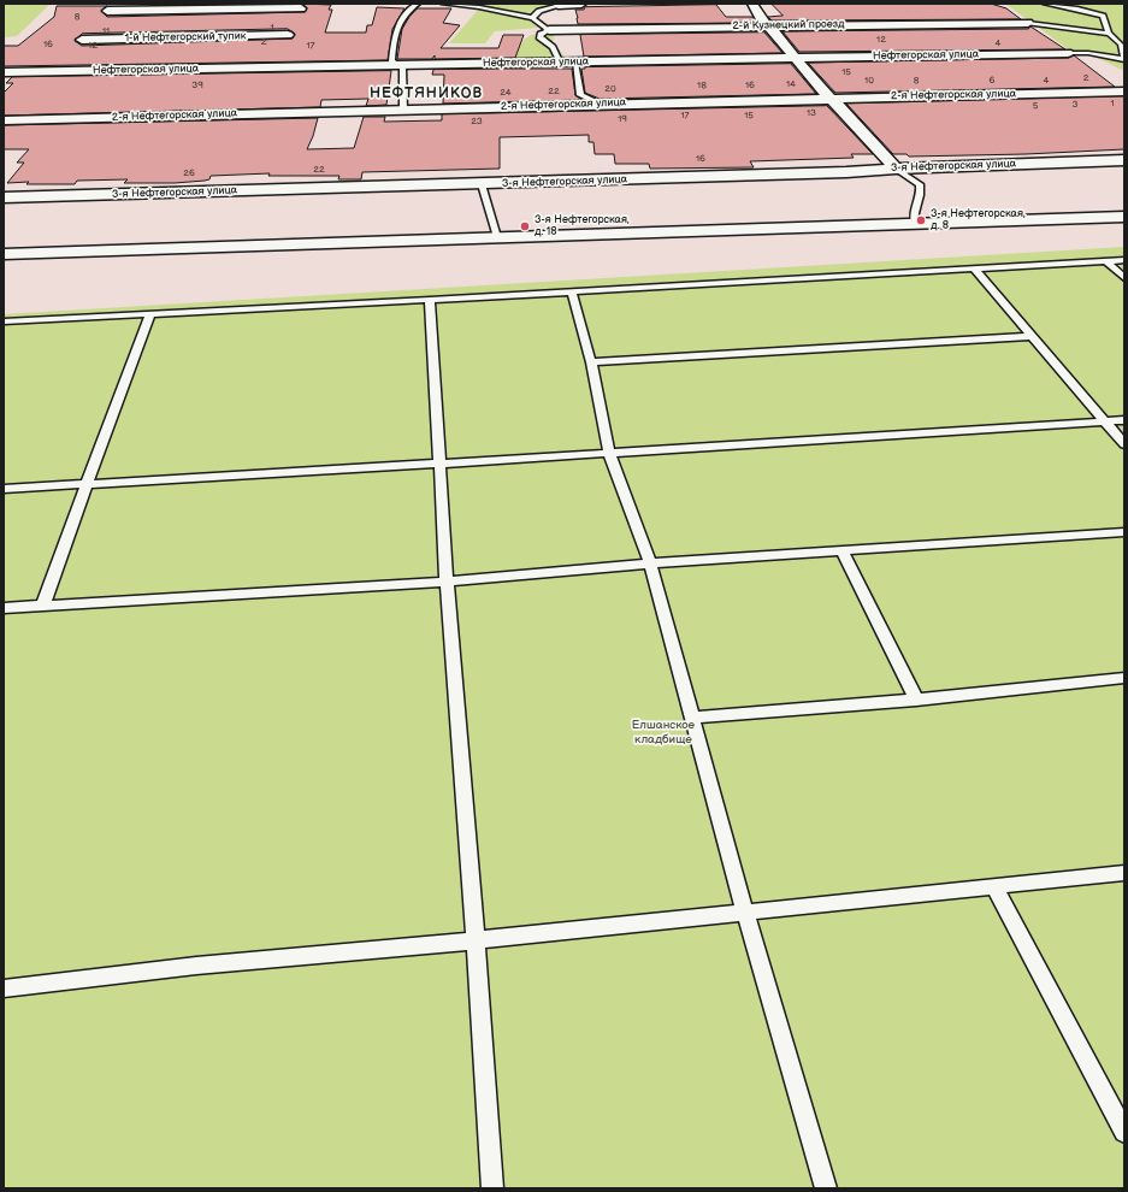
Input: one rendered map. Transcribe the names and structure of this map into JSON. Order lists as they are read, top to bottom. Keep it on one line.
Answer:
{"streets":{"street":["2-й Кузнецкий проезд","1-й Нефтегорский тупик","Нефтегорская улица","2-я Нефтегорская улица","3-я Нефтегорская улица"]},"districts":["НЕФТЯНИКОВ"],"parks":["Елшанское кладбище"],"places":["3-я Нефтегорская, д. 8","3-я Нефтегорская, д. 18"],"house_numbers":["8","1","11","12","2","4","16","12","17","15","2","10","8","6","4","14","39","18","16","20","22","24","1","3","5","13","17","15","19","23","16","22","26"]}
